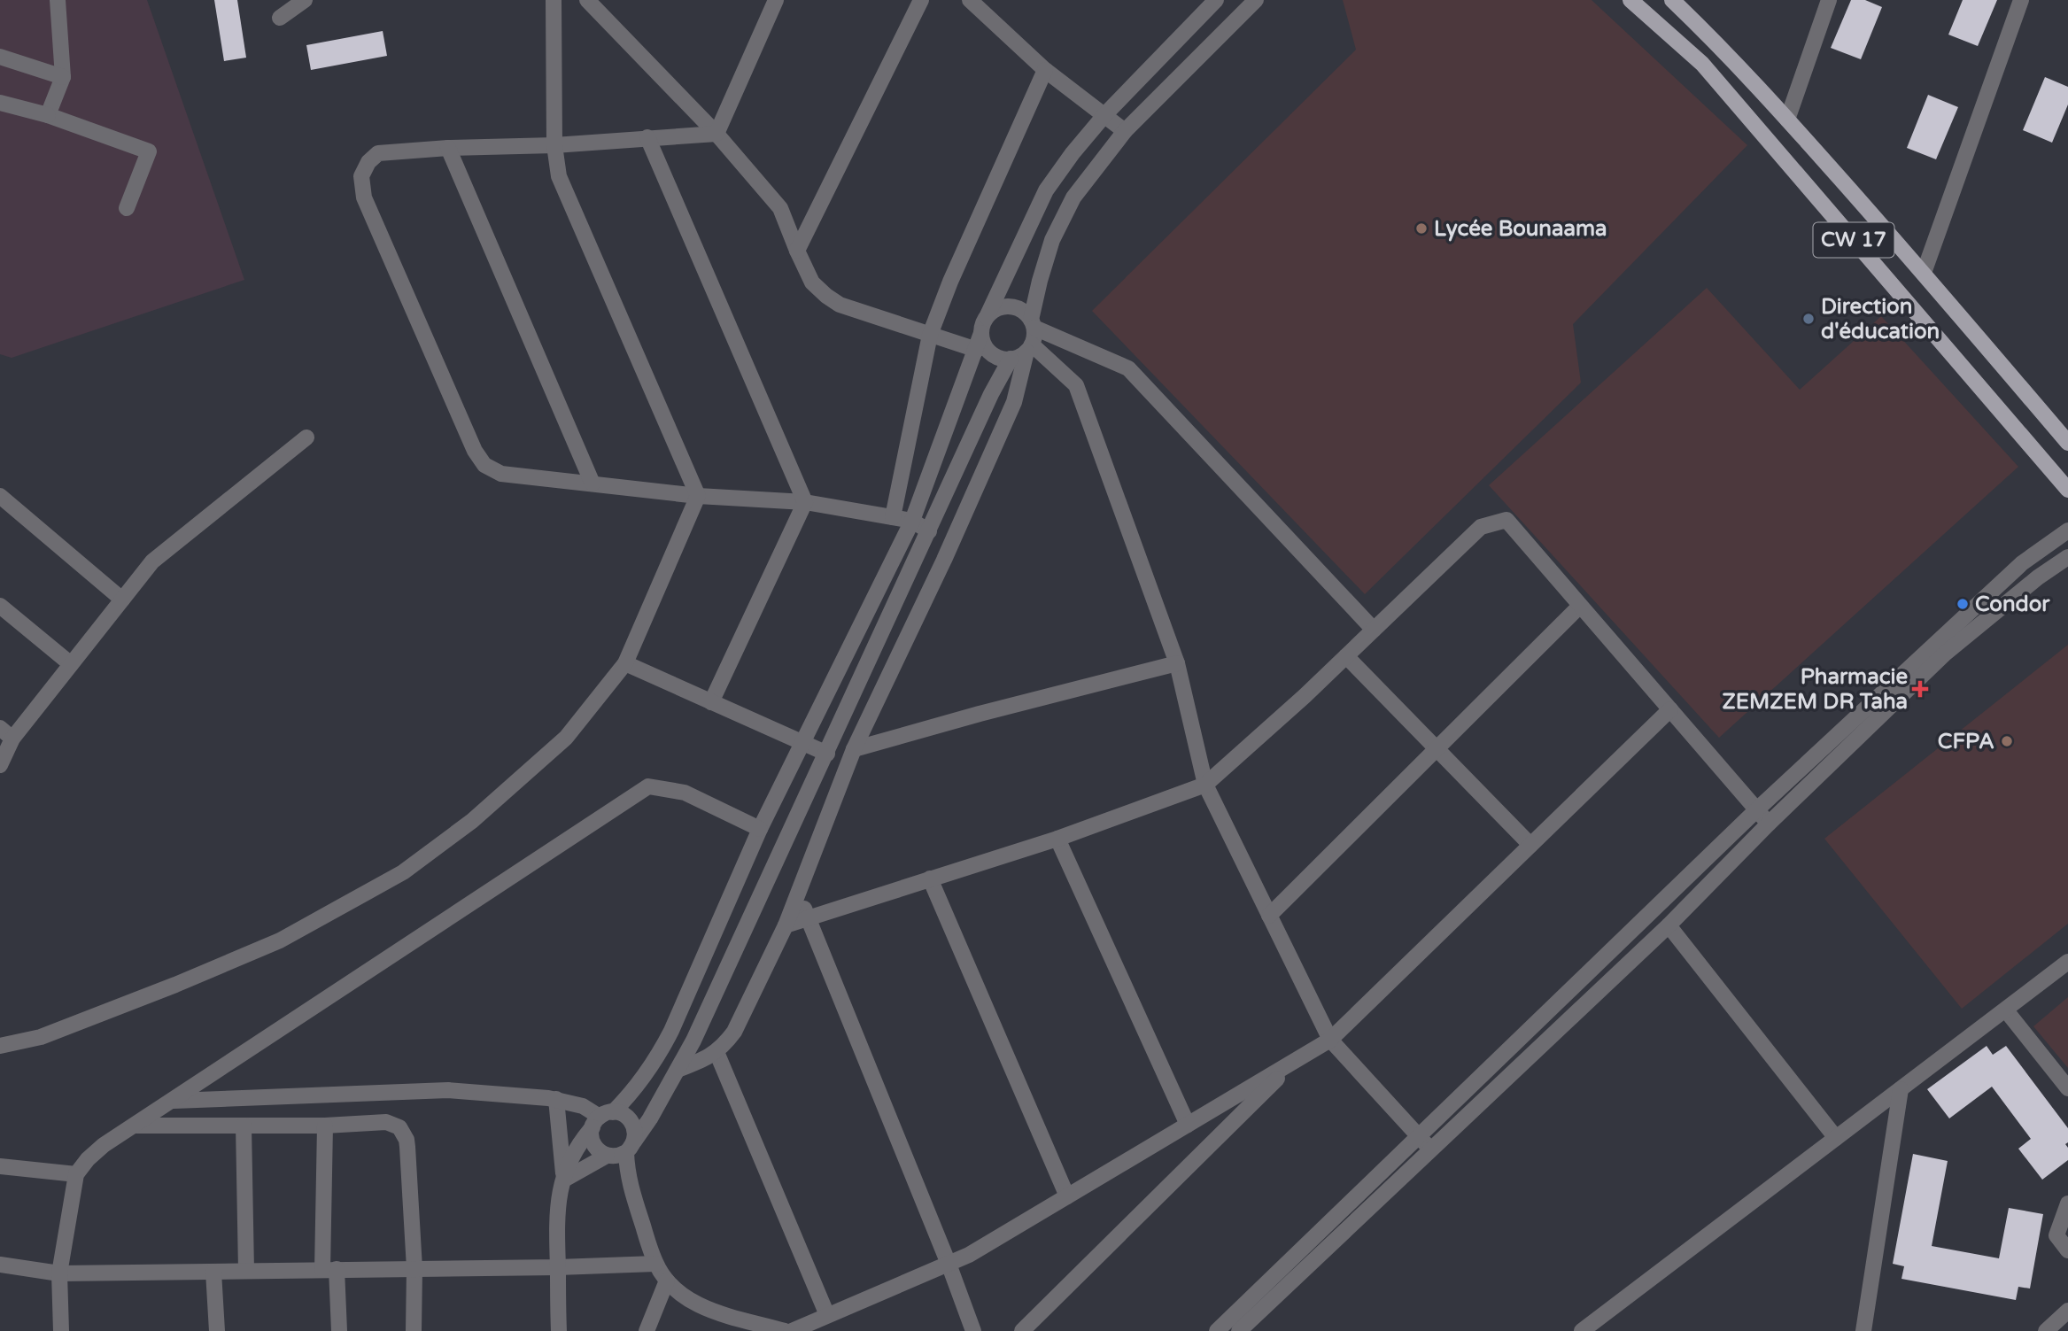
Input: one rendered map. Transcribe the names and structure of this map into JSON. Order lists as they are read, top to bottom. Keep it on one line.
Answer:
{"streets":{"main road":["CW 17"]},"places":{"other":["Lycée Bounaama","Direction d'éducation","Condor","CFPA"],"health":["Pharmacie ZEMZEM DR Taha"]}}
